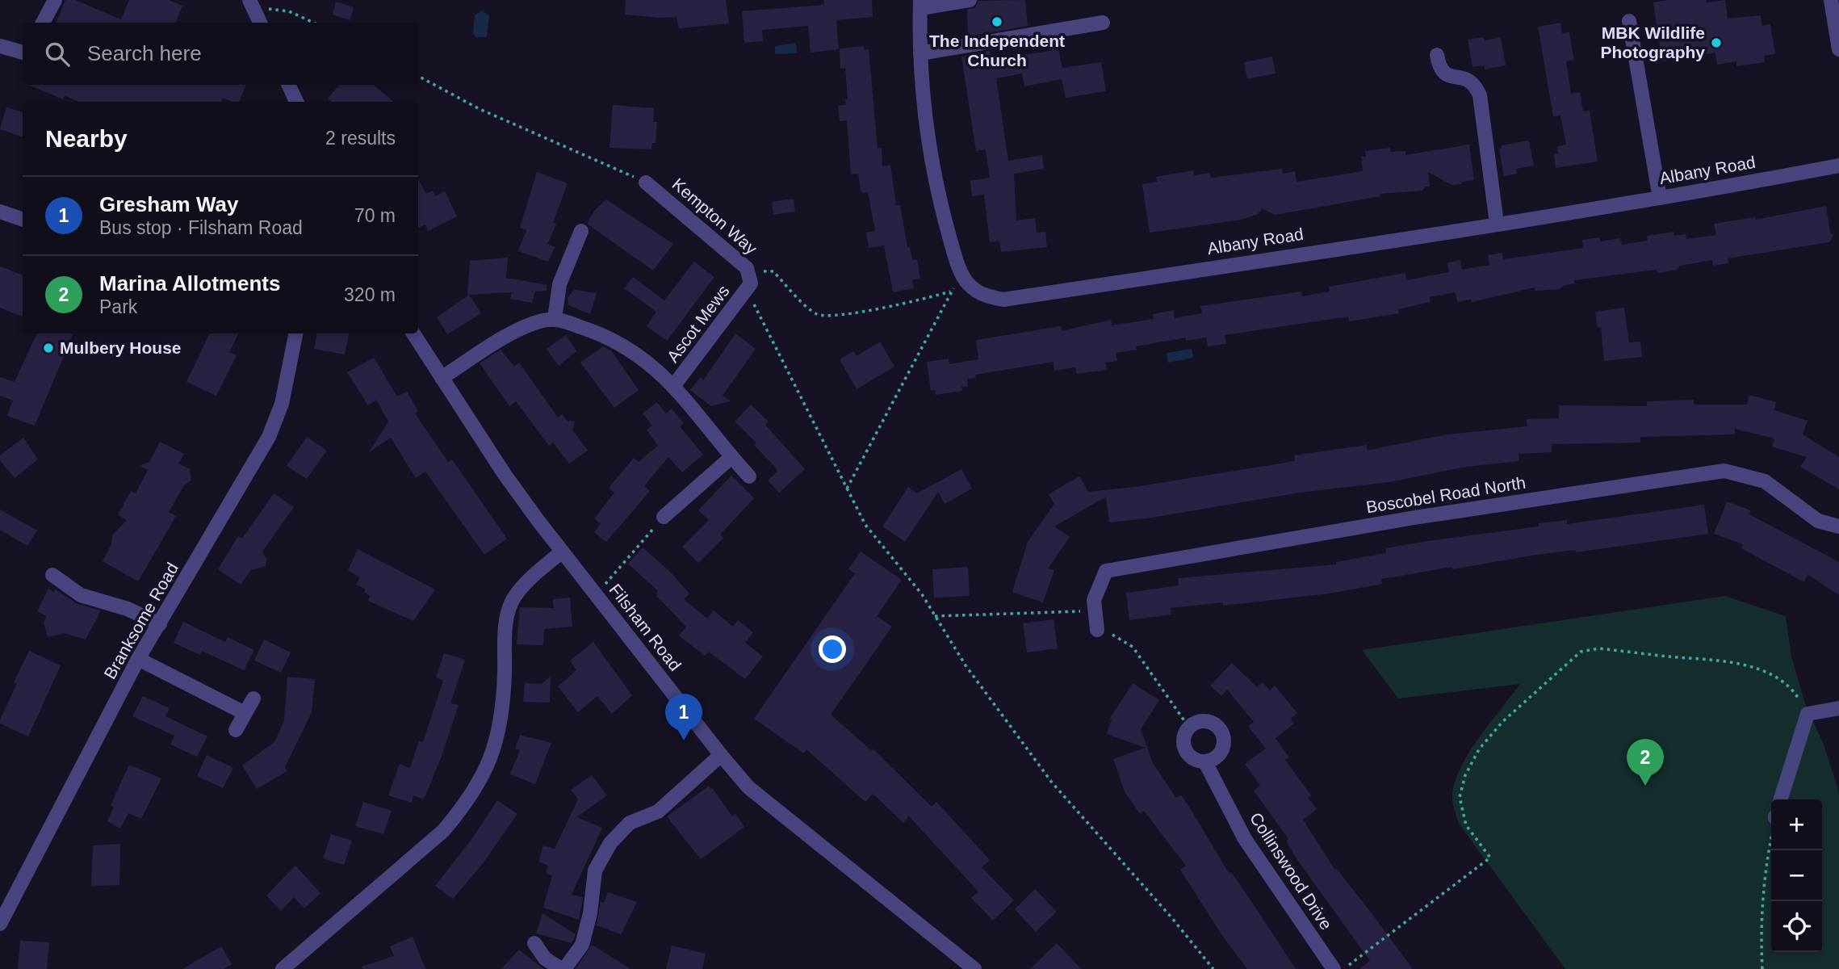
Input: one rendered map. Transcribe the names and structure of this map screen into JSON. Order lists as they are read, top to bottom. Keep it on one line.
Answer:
{"streets":{"street":["Albany Road","Kempton Way","Ascot Mews","Boscobel Road North","Branksome Road","Filsham Road","Collinswood Drive"]},"crossings":[["Kempton Way","Ascot Mews"]],"places":["The Independent Church","MBK Wildlife Photography","Mulbery House"],"page":{"search":"Search here","heading":["Nearby","2 results"],"list":[{"mark":"1","name":"Gresham Way","note":"Bus stop · Filsham Road","value":"70 m"},{"mark":"2","name":"Marina Allotments","note":"Park","value":"320 m"}],"pins":["1","2"],"map_buttons":["+","−"]}}
